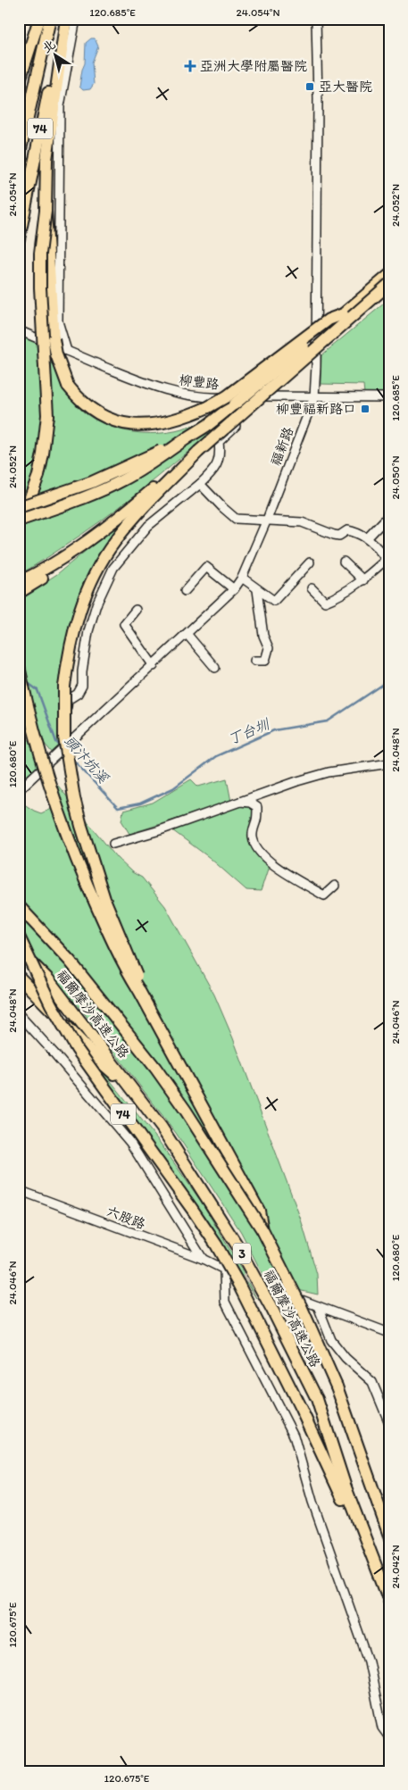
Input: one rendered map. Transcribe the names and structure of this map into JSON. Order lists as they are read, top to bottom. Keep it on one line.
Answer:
{"streets":{"highway":["74","福爾摩沙高速公路","3"],"street":["柳豐路","福新路","六股路"]},"crossings":[["74","福爾摩沙高速公路"],["柳豐路","福新路"]],"water":["丁台圳","頭汴坑溪"],"places":{"health":["亞洲大學附屬醫院"],"transit":["亞大醫院","柳豐福新路口"]},"north":"top left","coordinates":["120.685°E","24.054°N","24.052°N","24.050°N","24.048°N","120.680°E","24.046°N","24.042°N","120.675°E"]}
